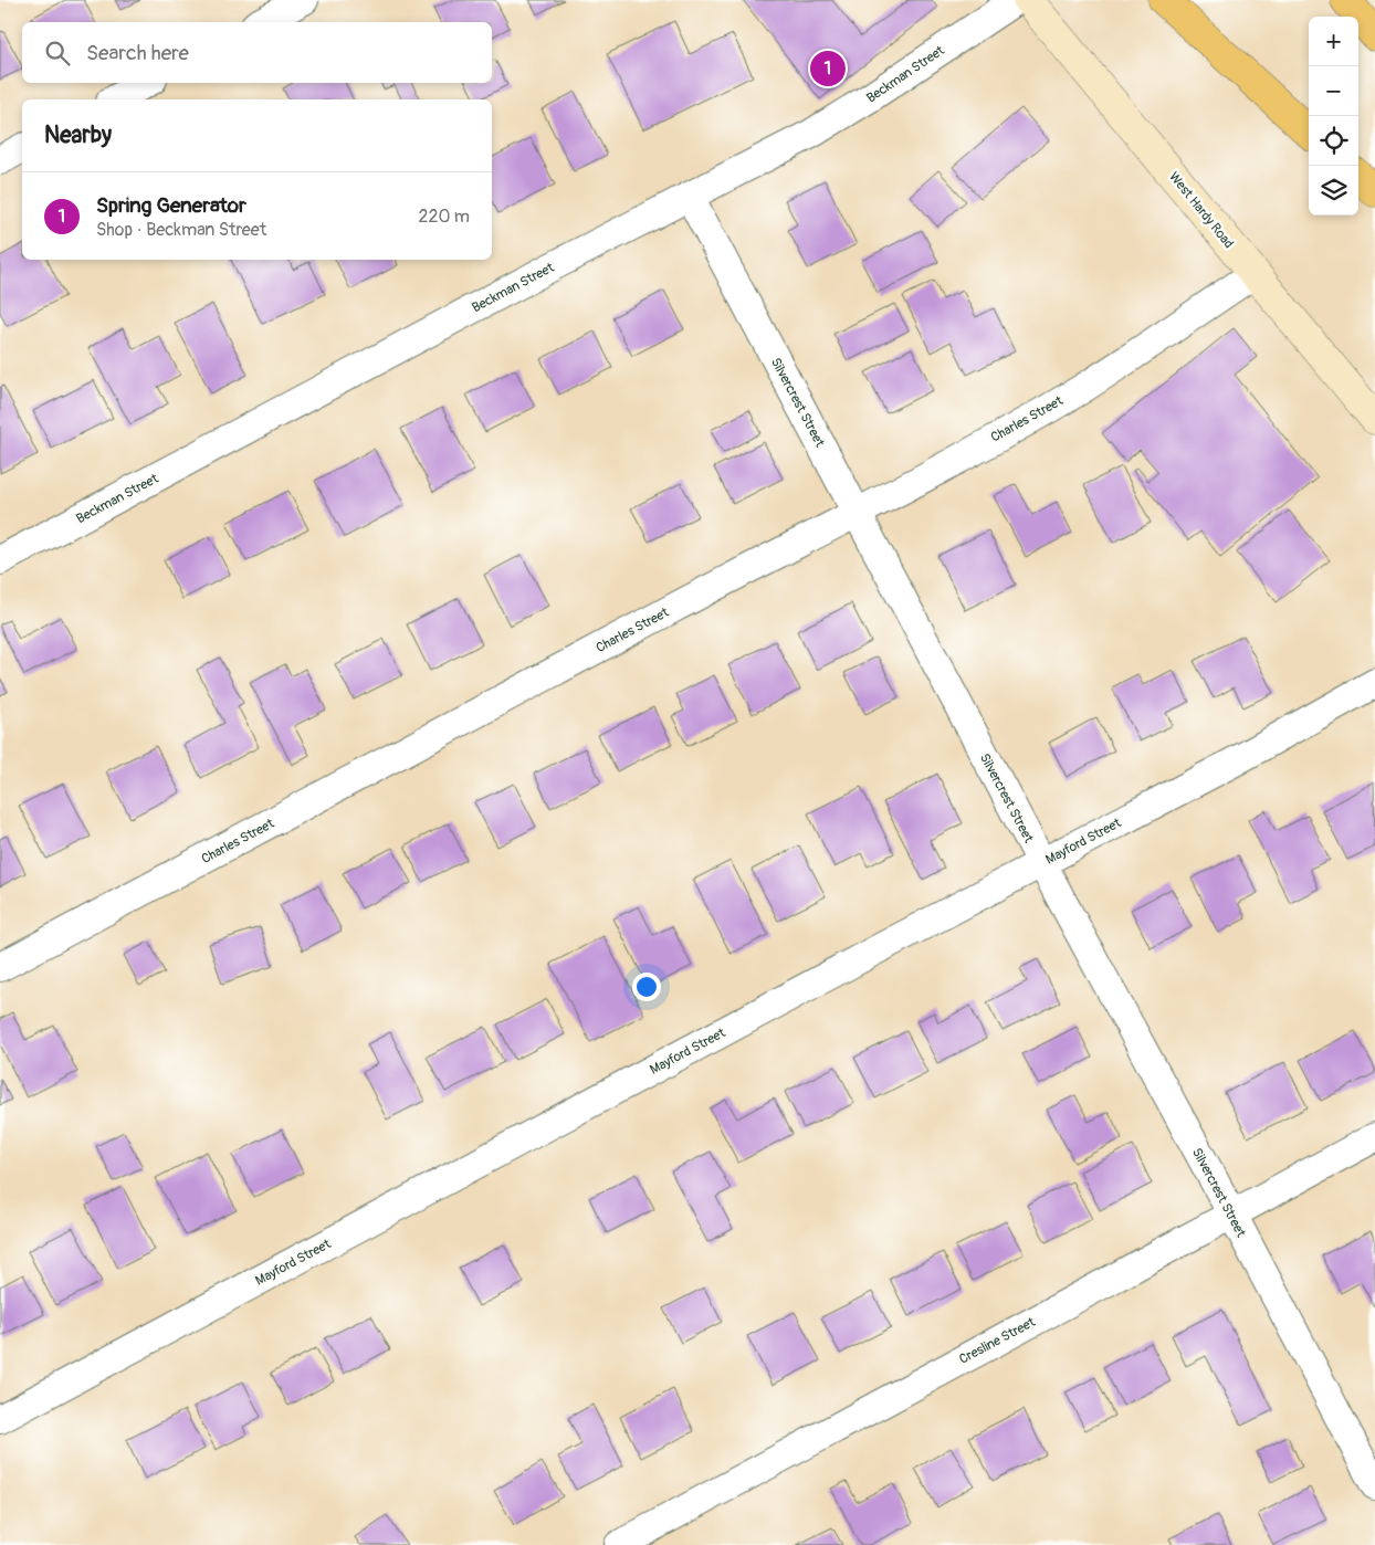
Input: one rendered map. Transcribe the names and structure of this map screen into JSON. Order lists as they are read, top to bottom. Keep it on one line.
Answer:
{"streets":{"main road":["West Hardy Road"],"street":["Beckman Street","Silvercrest Street","Charles Street","Mayford Street","Cresline Street"]},"crossings":[["Beckman Street","Silvercrest Street"],["West Hardy Road","Charles Street"],["Silvercrest Street","Charles Street"],["Silvercrest Street","Mayford Street"],["Silvercrest Street","Cresline Street"]],"page":{"map_buttons":["+","−"],"search":"Search here","pins":"1","heading":"Nearby","list":[{"mark":"1","name":"Spring Generator","note":"Shop · Beckman Street","value":"220 m"}]}}
